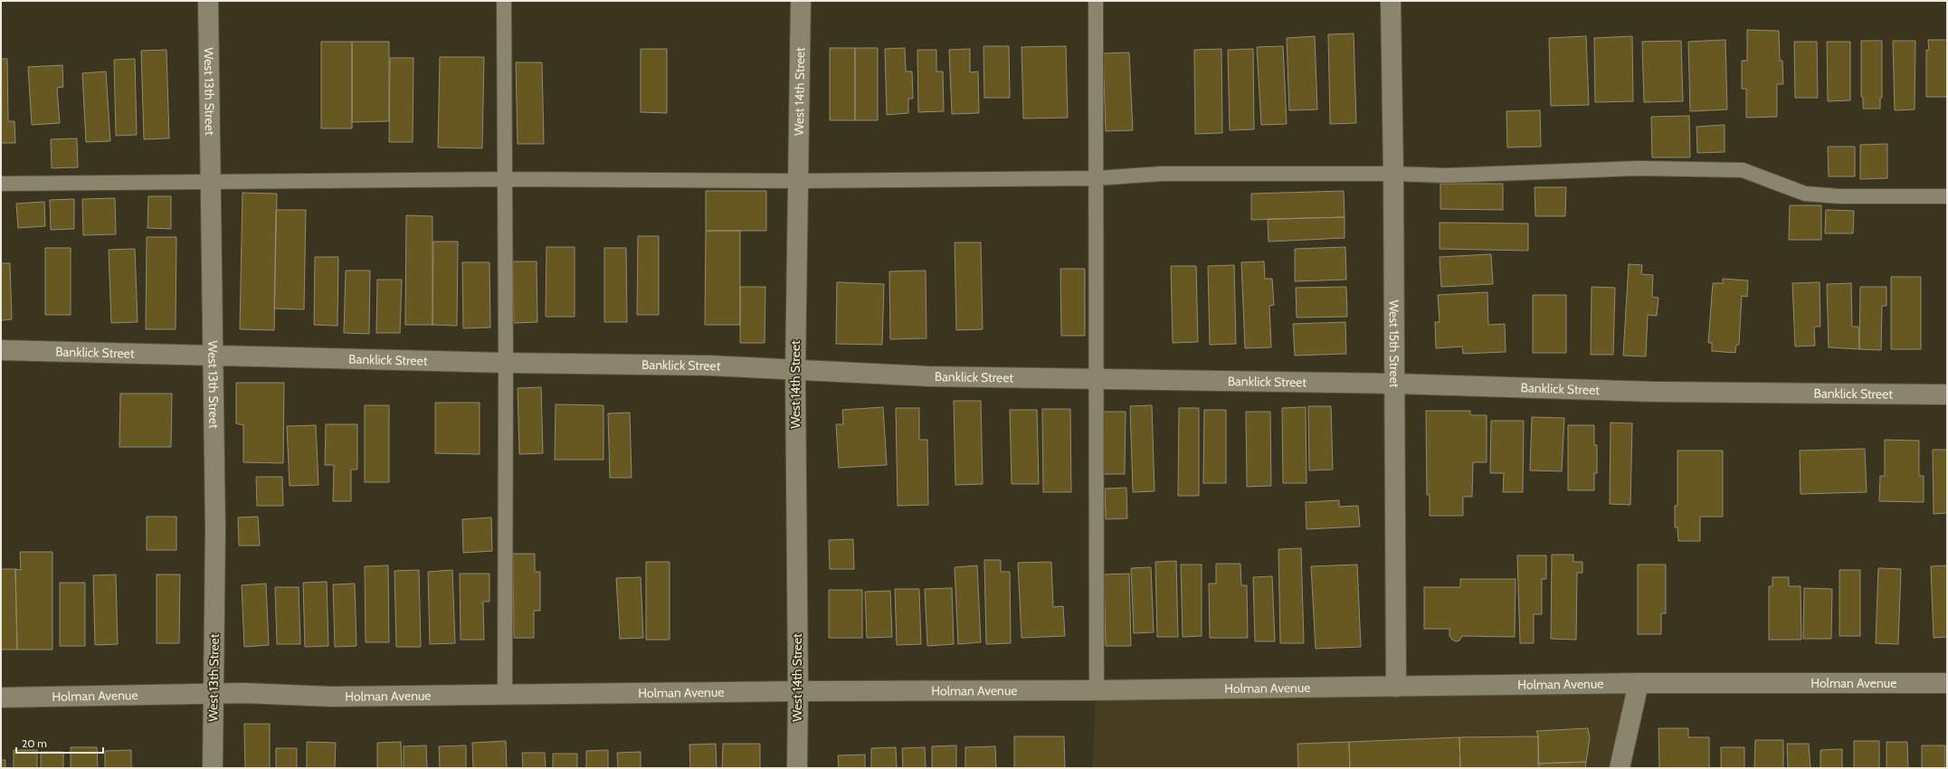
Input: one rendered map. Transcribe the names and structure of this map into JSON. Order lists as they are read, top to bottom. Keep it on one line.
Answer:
{"streets":{"street":["West 13th Street","West 14th Street","West 15th Street","Banklick Street","Holman Avenue"]},"crossings":[["West 13th Street","Banklick Street"],["West 13th Street","Holman Avenue"],["West 14th Street","Banklick Street"],["West 14th Street","Holman Avenue"],["West 15th Street","Banklick Street"],["West 15th Street","Holman Avenue"]],"scale_bar":"20 m"}
